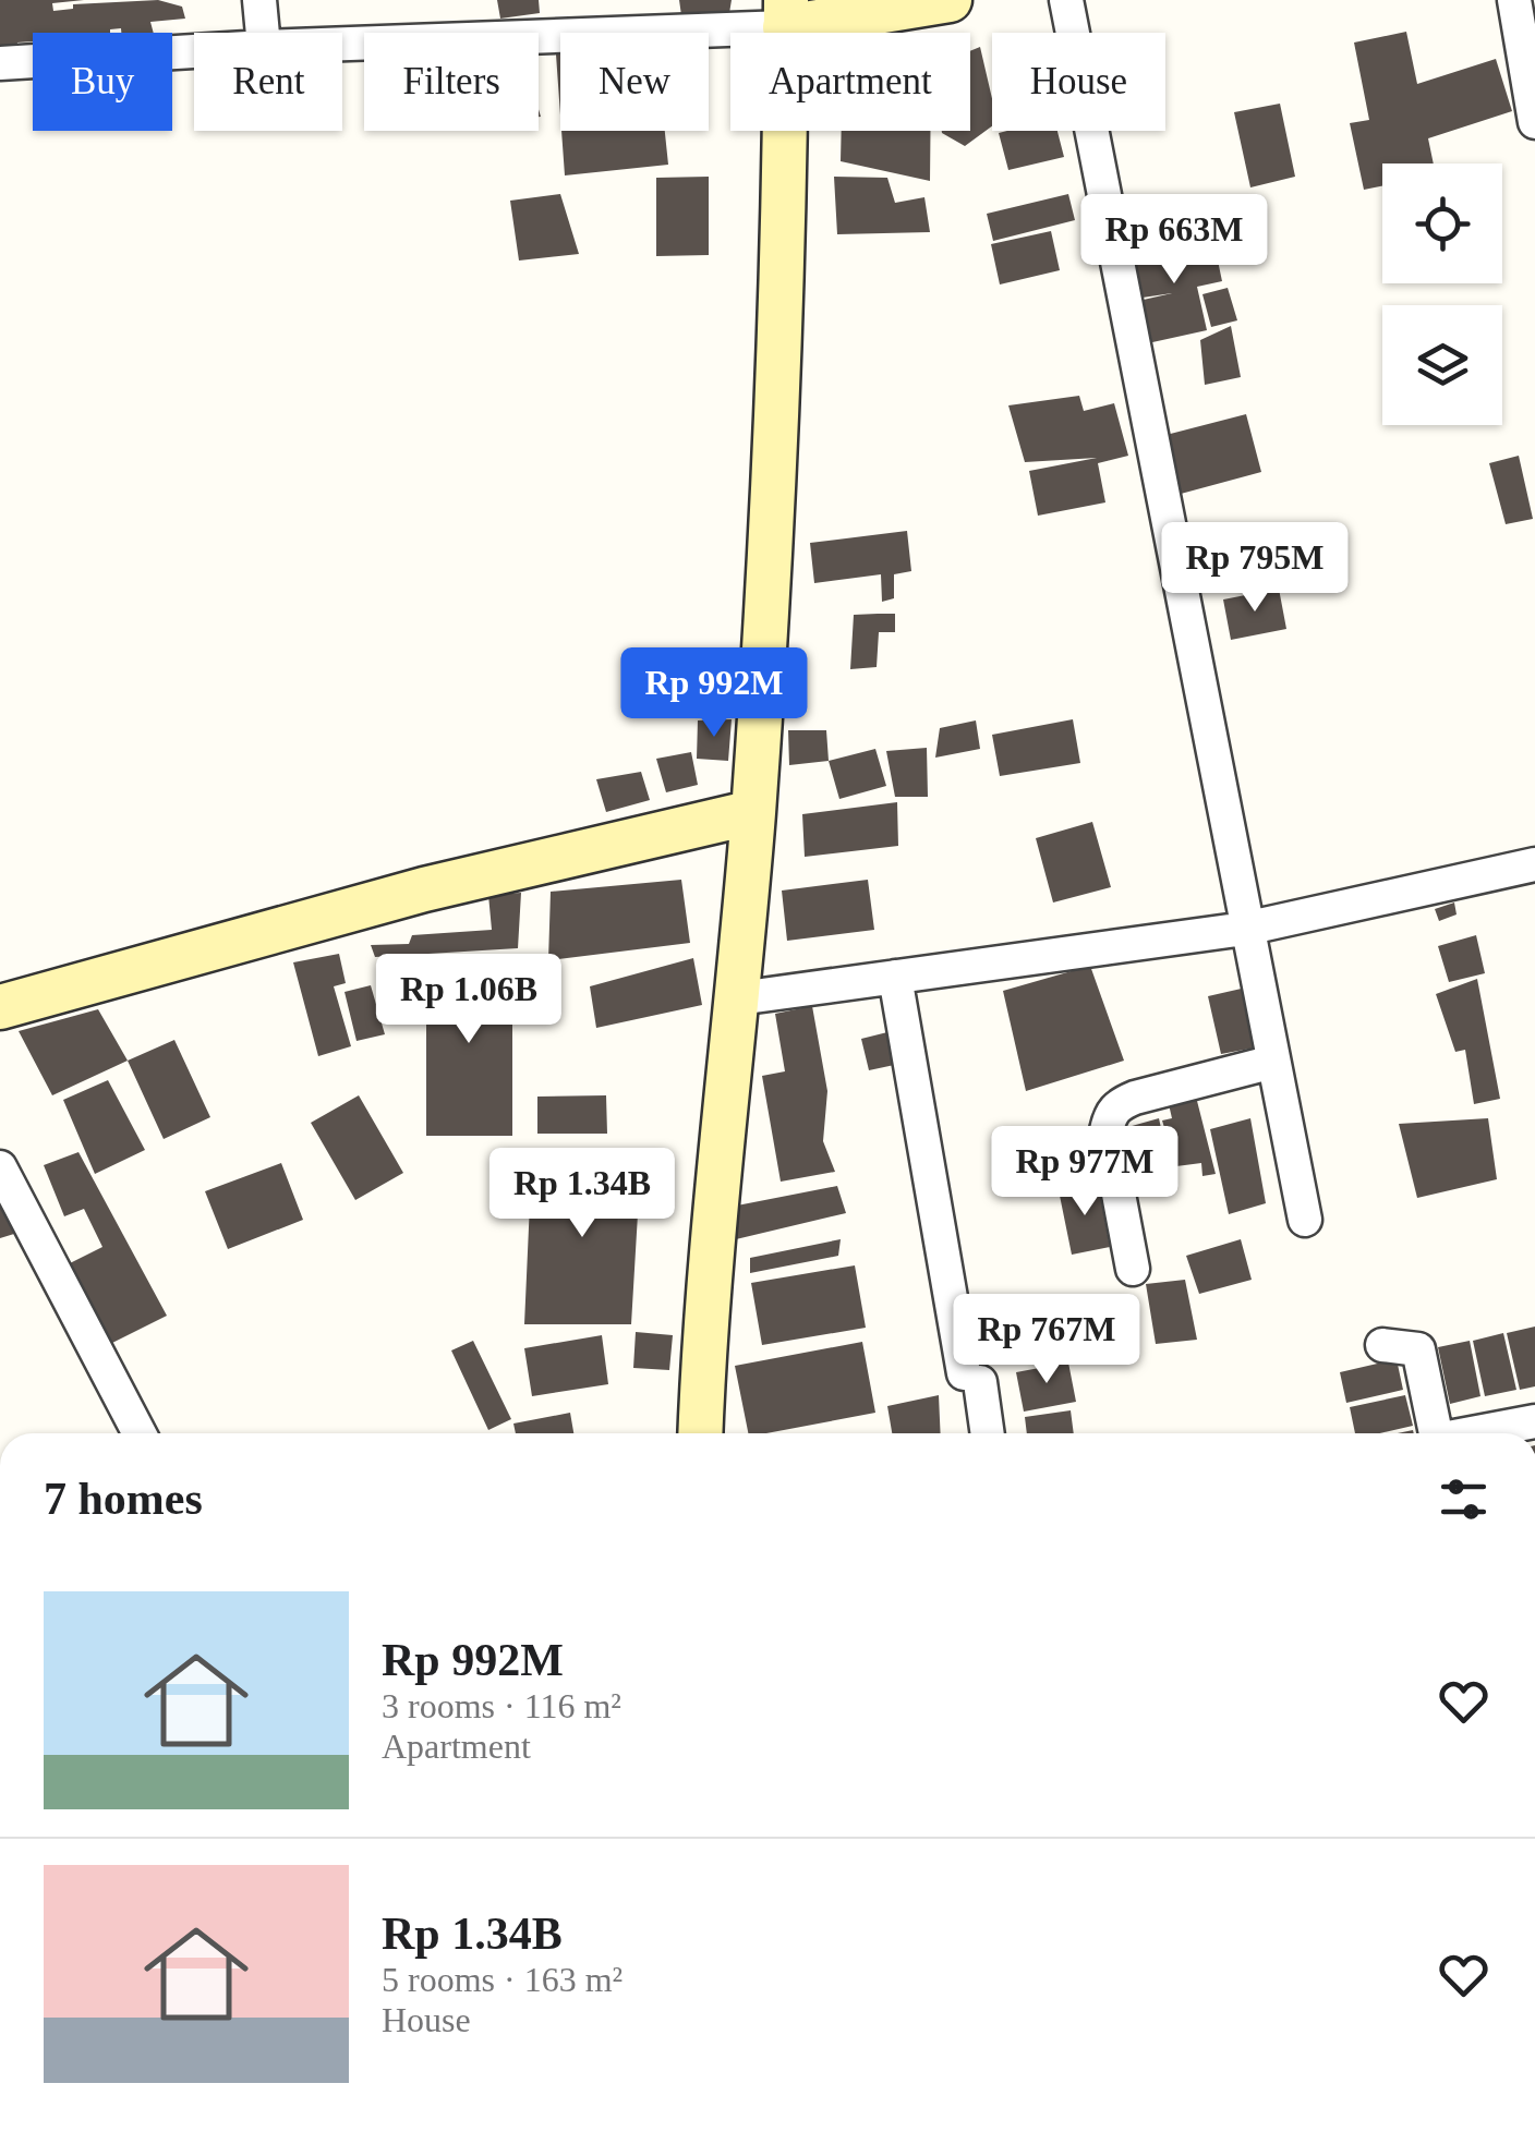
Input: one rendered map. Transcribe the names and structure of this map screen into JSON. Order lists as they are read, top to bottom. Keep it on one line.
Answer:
{"page":{"chip":["Buy","Rent","Filters","New","Apartment","House"],"price":["Rp 663M","Rp 795M","Rp 992M","Rp 1.06B","Rp 977M","Rp 1.34B","Rp 767M"],"heading":"7 homes","list":[{"name":"Rp 992M","note":"3 rooms · 116 m² · Apartment"},{"name":"Rp 1.34B","note":"5 rooms · 163 m² · House"}]}}
